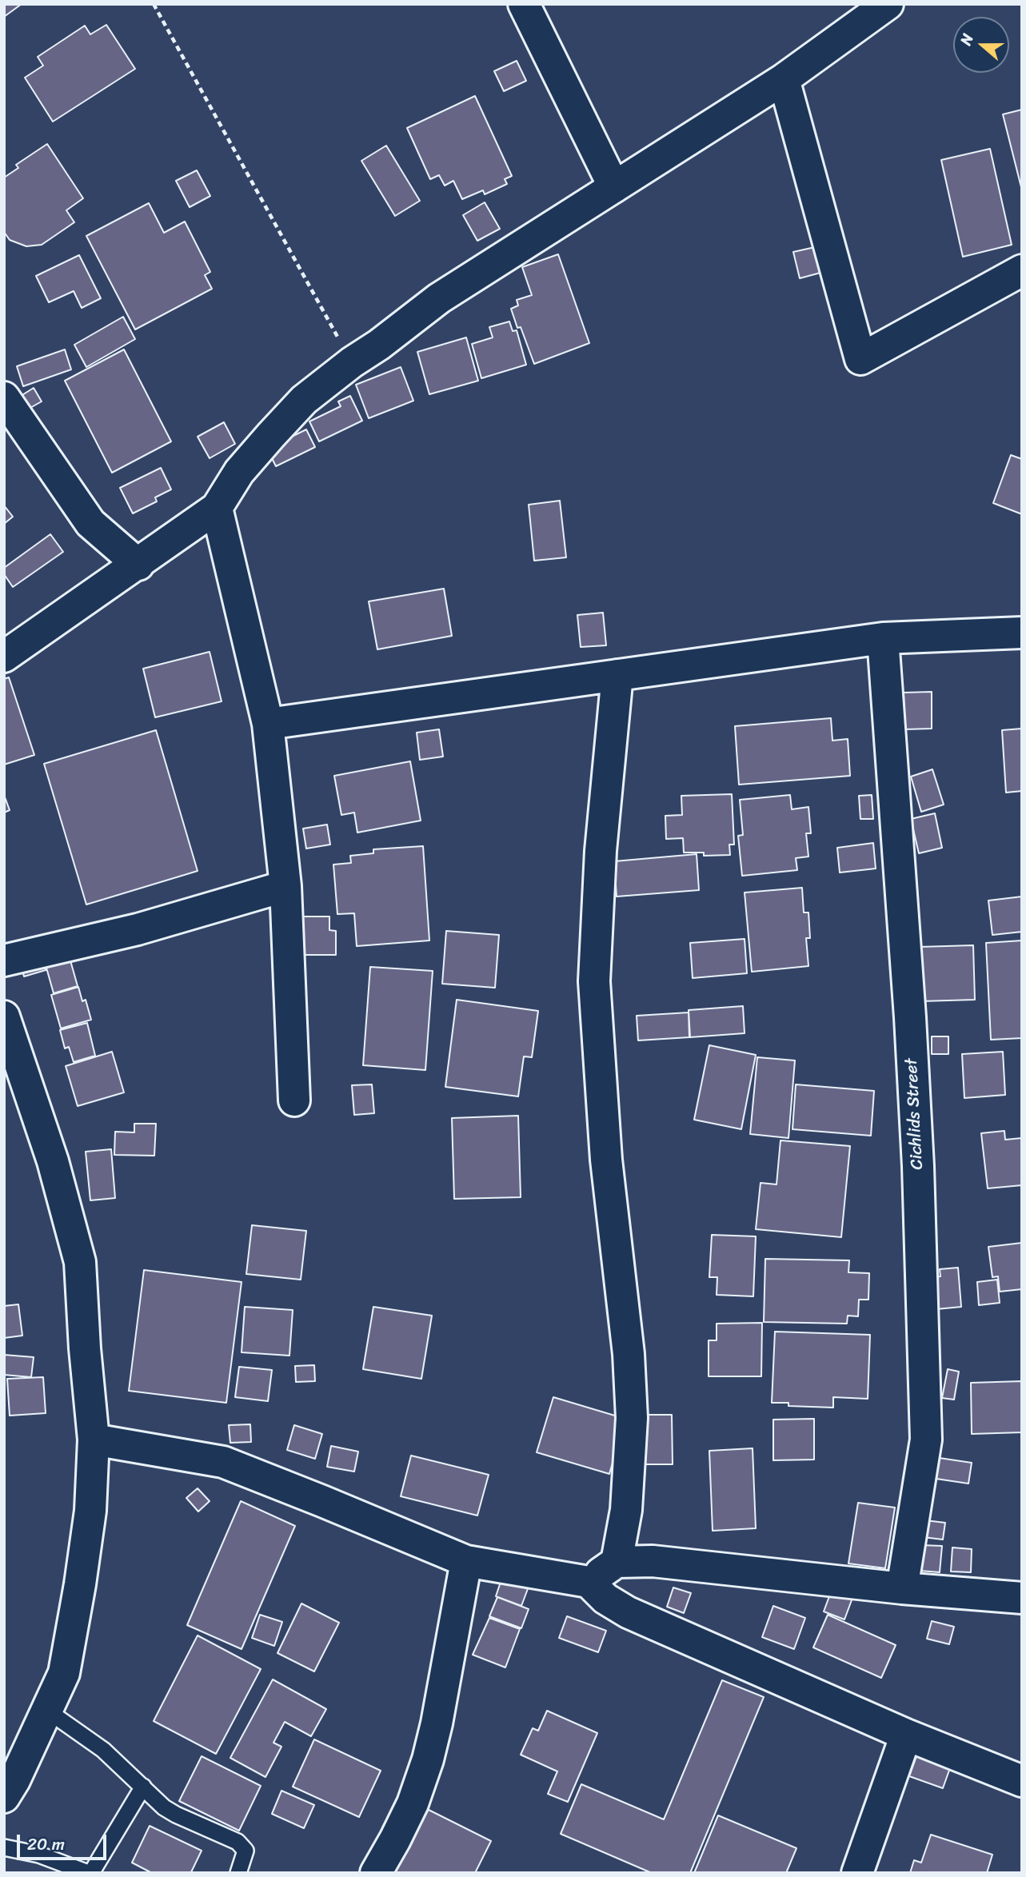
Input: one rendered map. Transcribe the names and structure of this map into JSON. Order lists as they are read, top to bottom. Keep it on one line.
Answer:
{"streets":{"street":["Cichlids Street"]},"scale_bar":"20 m","north":"left"}
